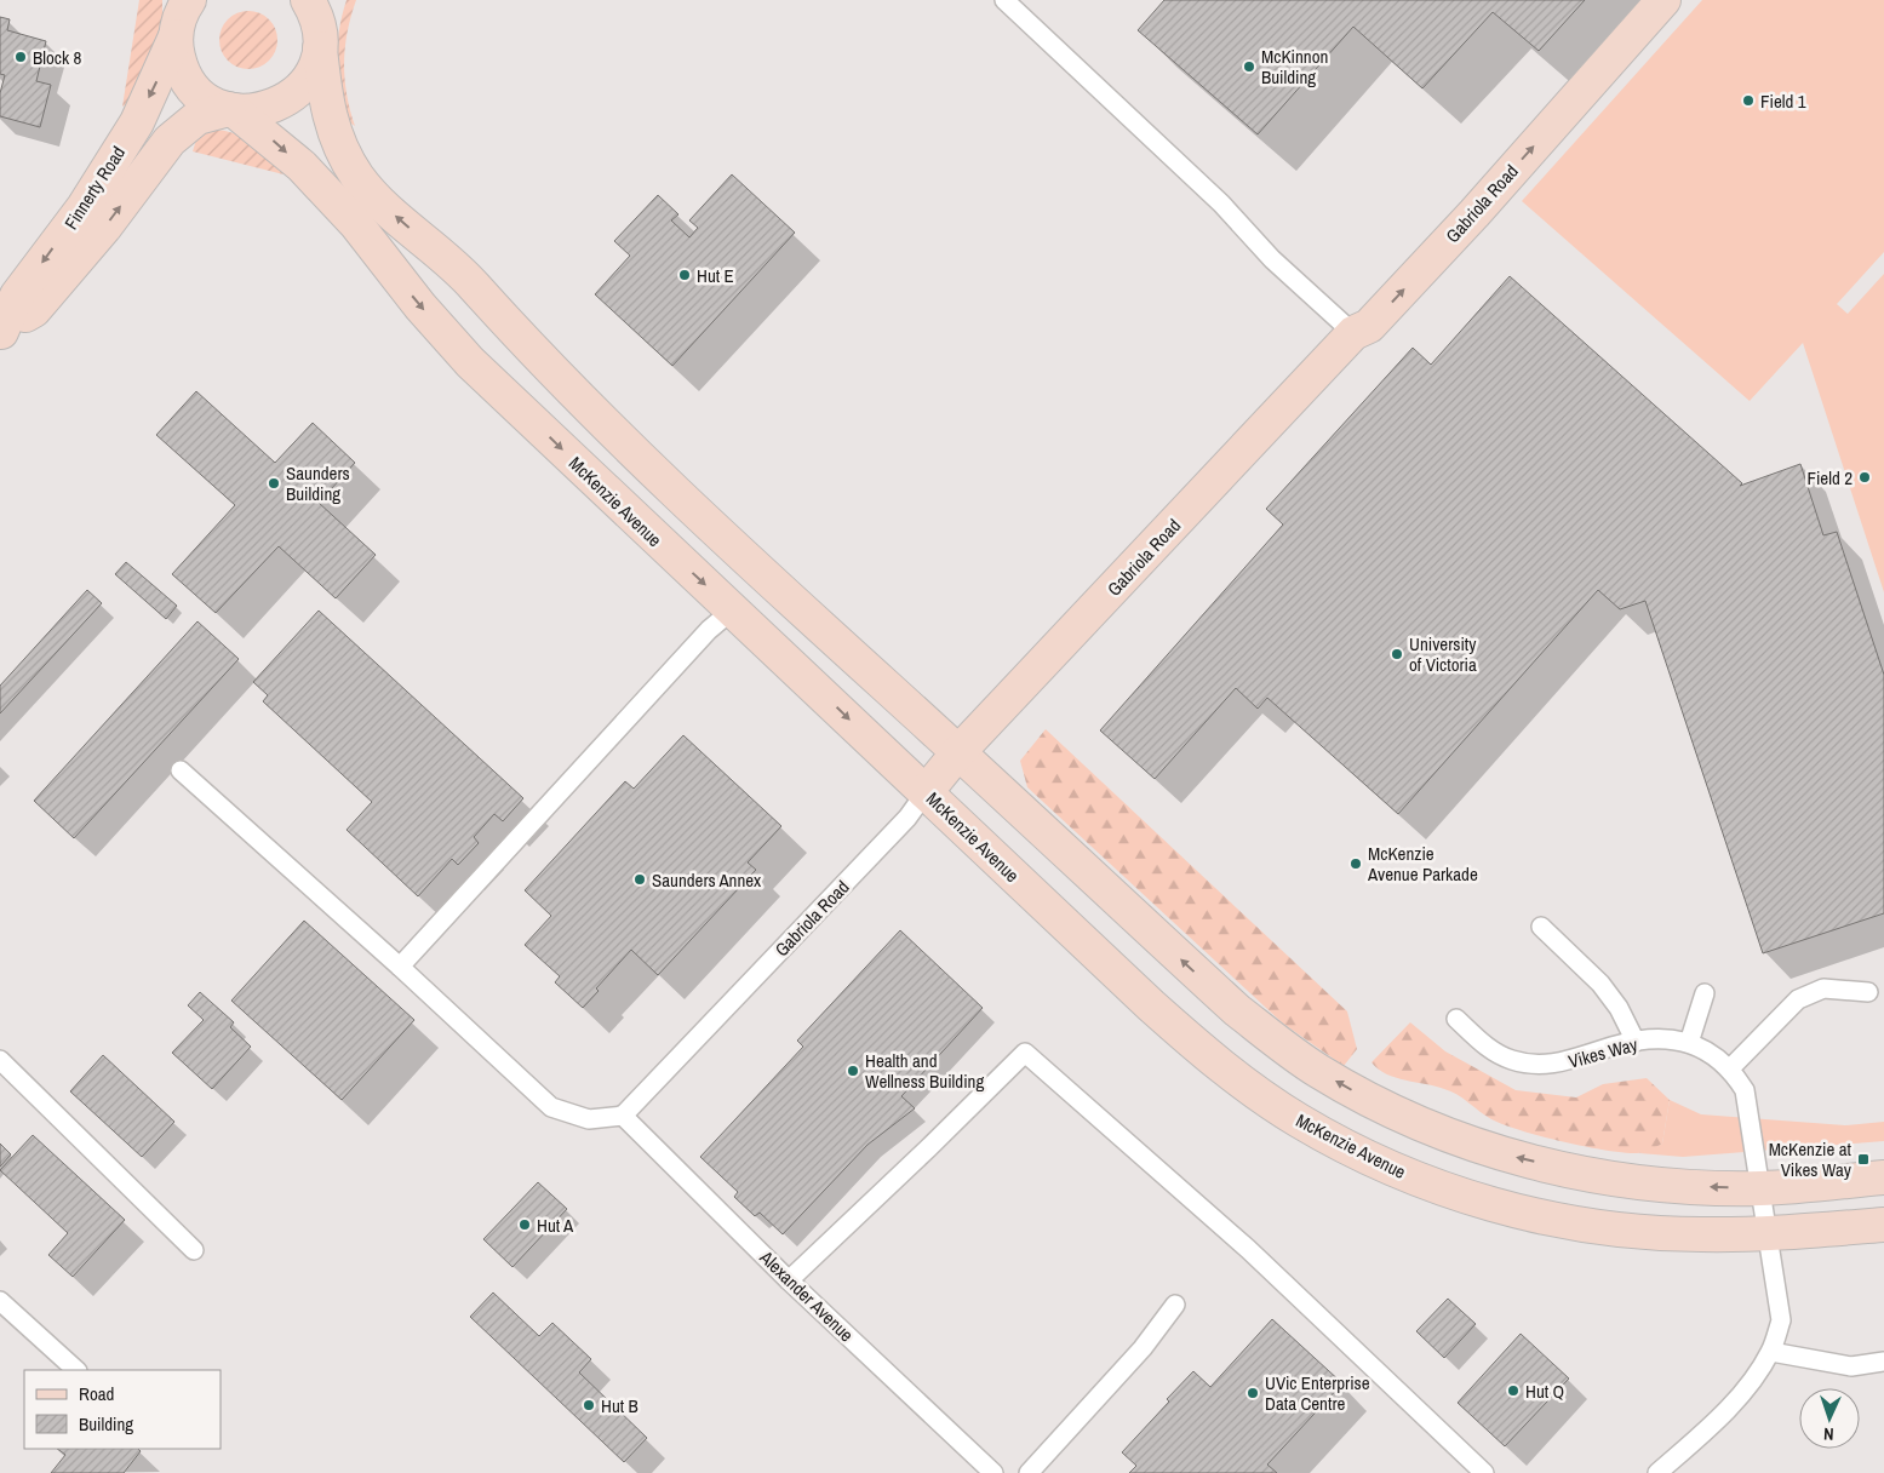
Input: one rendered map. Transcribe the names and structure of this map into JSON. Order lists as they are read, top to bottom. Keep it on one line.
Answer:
{"streets":{"main road":["Finnerty Road","Gabriola Road","McKenzie Avenue"],"lane":["Vikes Way","Alexander Avenue"]},"crossings":[["Finnerty Road","McKenzie Avenue"],["Gabriola Road","McKenzie Avenue"],["Gabriola Road","Alexander Avenue"],["McKenzie Avenue","Vikes Way"]],"places":{"other":["Block 8","McKinnon Building","Field 1","Hut E","Field 2","Saunders Building","University of Victoria","McKenzie Avenue Parkade","Saunders Annex","Health and Wellness Building","Hut A","Hut Q","UVic Enterprise Data Centre","Hut B"],"transit":["McKenzie at Vikes Way"]},"legend":["Road","Building"],"north":"bottom"}
